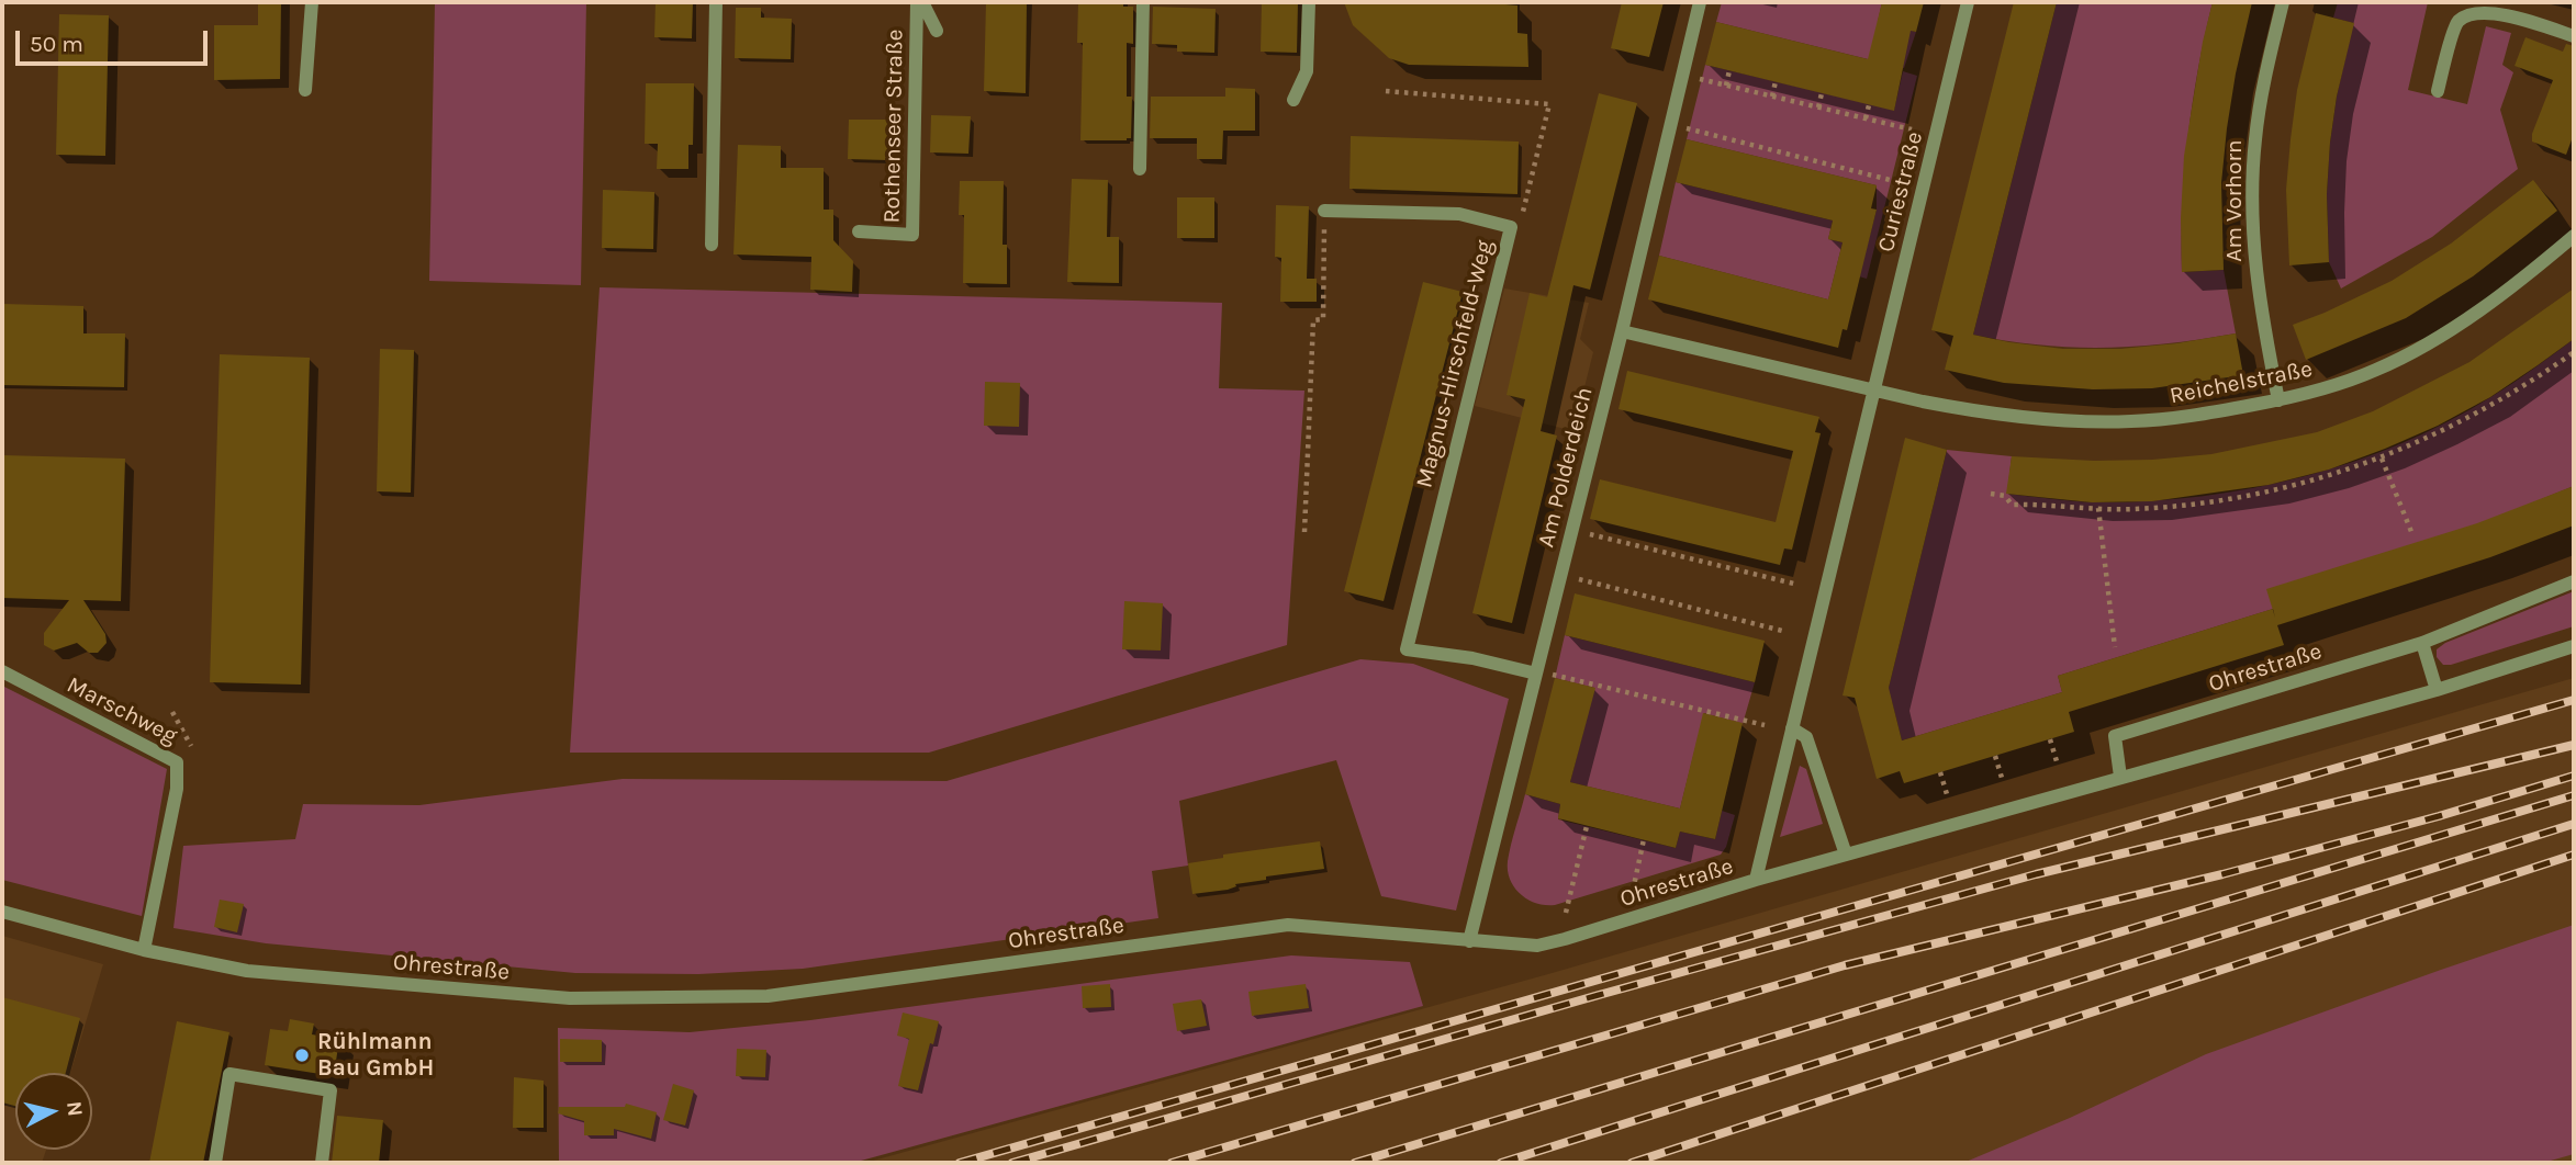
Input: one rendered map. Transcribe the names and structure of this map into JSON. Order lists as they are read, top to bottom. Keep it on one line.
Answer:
{"streets":{"street":["Rothenseer Straße","Curiestraße","Am Vorhorn","Magnus-Hirschfeld-Weg","Reichelstraße","Am Polderdeich","Ohrestraße","Marschweg"]},"crossings":[["Curiestraße","Reichelstraße"],["Curiestraße","Ohrestraße"],["Am Vorhorn","Reichelstraße"],["Magnus-Hirschfeld-Weg","Am Polderdeich"],["Am Polderdeich","Ohrestraße"],["Ohrestraße","Marschweg"]],"places":["Rühlmann Bau GmbH"],"scale_bar":"50 m","north":"right"}
